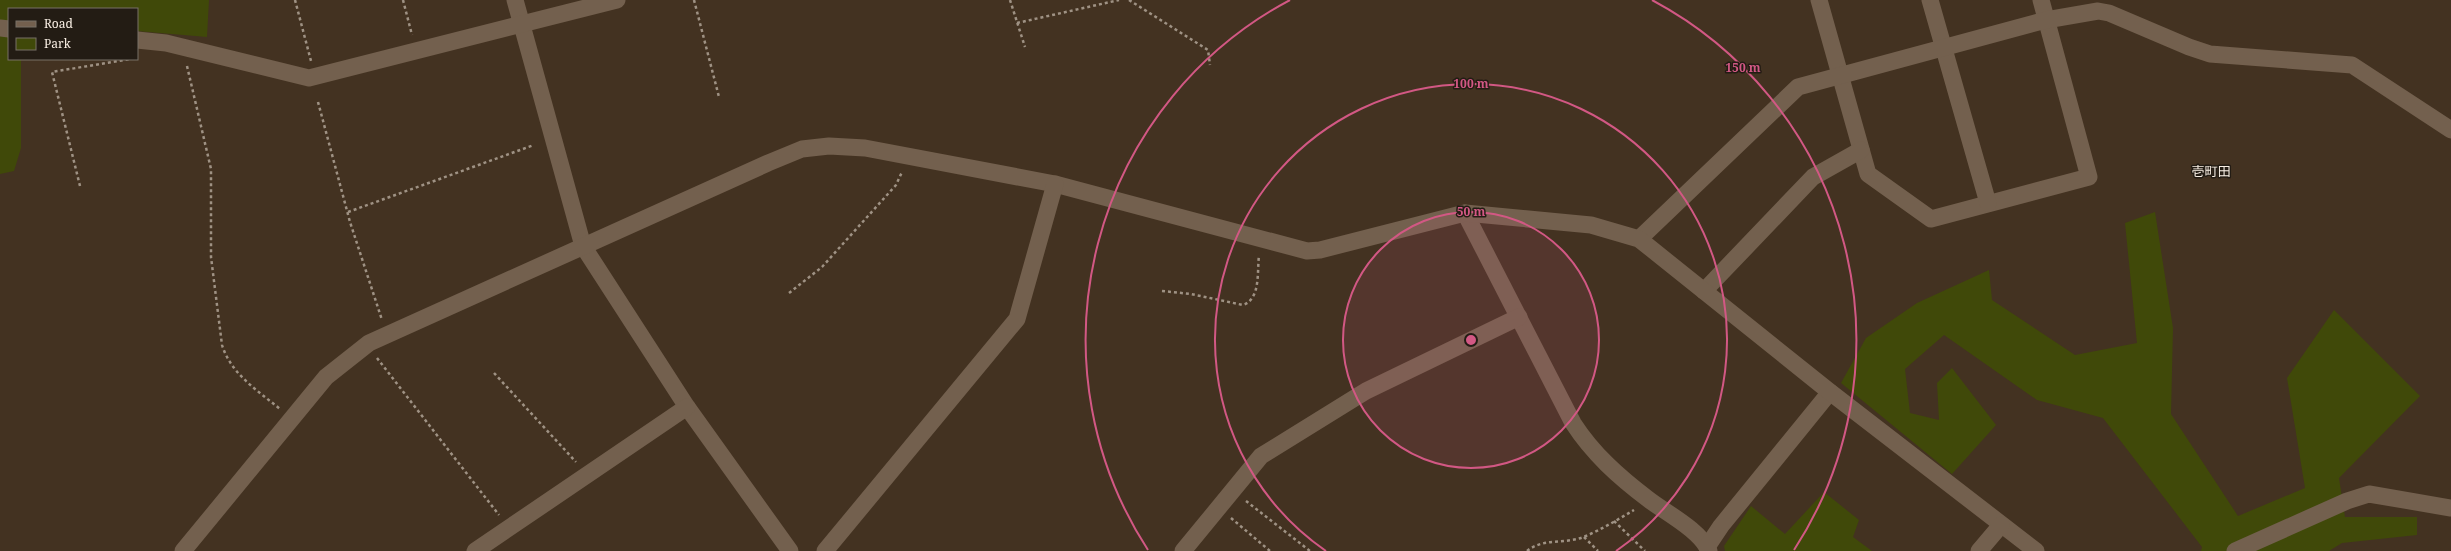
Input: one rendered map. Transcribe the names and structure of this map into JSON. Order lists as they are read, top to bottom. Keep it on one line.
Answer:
{"districts":["壱町田"],"legend":["Road","Park"],"rings":["150 m","100 m","50 m"]}
